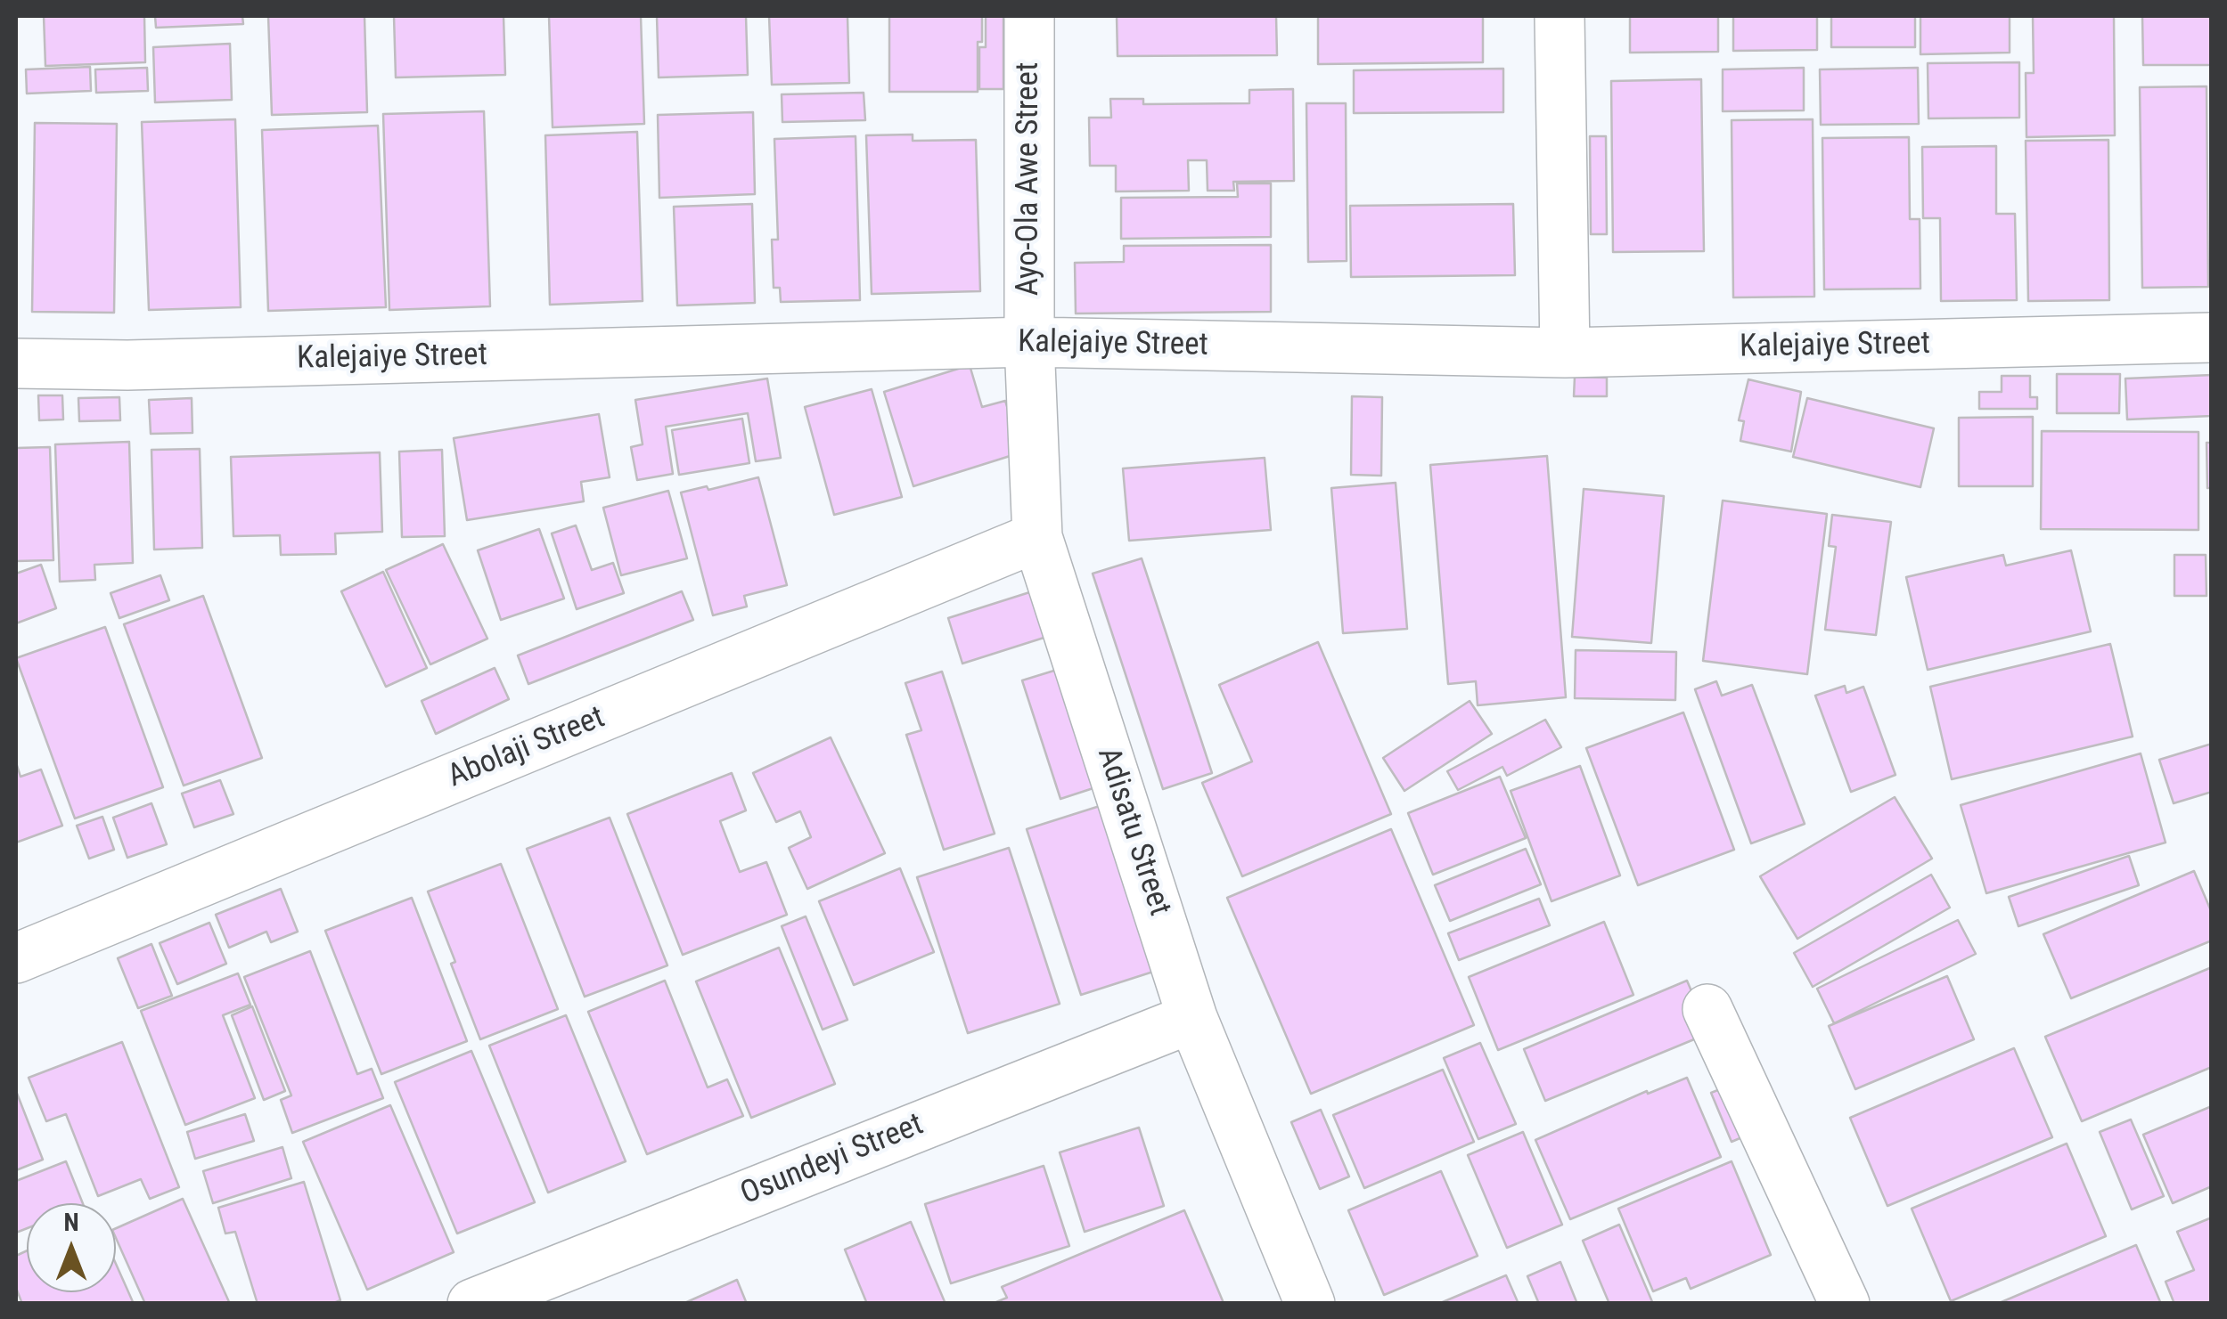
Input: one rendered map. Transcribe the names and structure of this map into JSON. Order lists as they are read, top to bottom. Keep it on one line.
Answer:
{"streets":{"street":["Ayo-Ola Awe Street","Kalejaiye Street","Abolaji Street","Adisatu Street","Osundeyi Street"]},"crossings":[["Ayo-Ola Awe Street","Kalejaiye Street"],["Ayo-Ola Awe Street","Adisatu Street"],["Kalejaiye Street","Adisatu Street"],["Abolaji Street","Adisatu Street"],["Adisatu Street","Osundeyi Street"]],"north":"top"}
